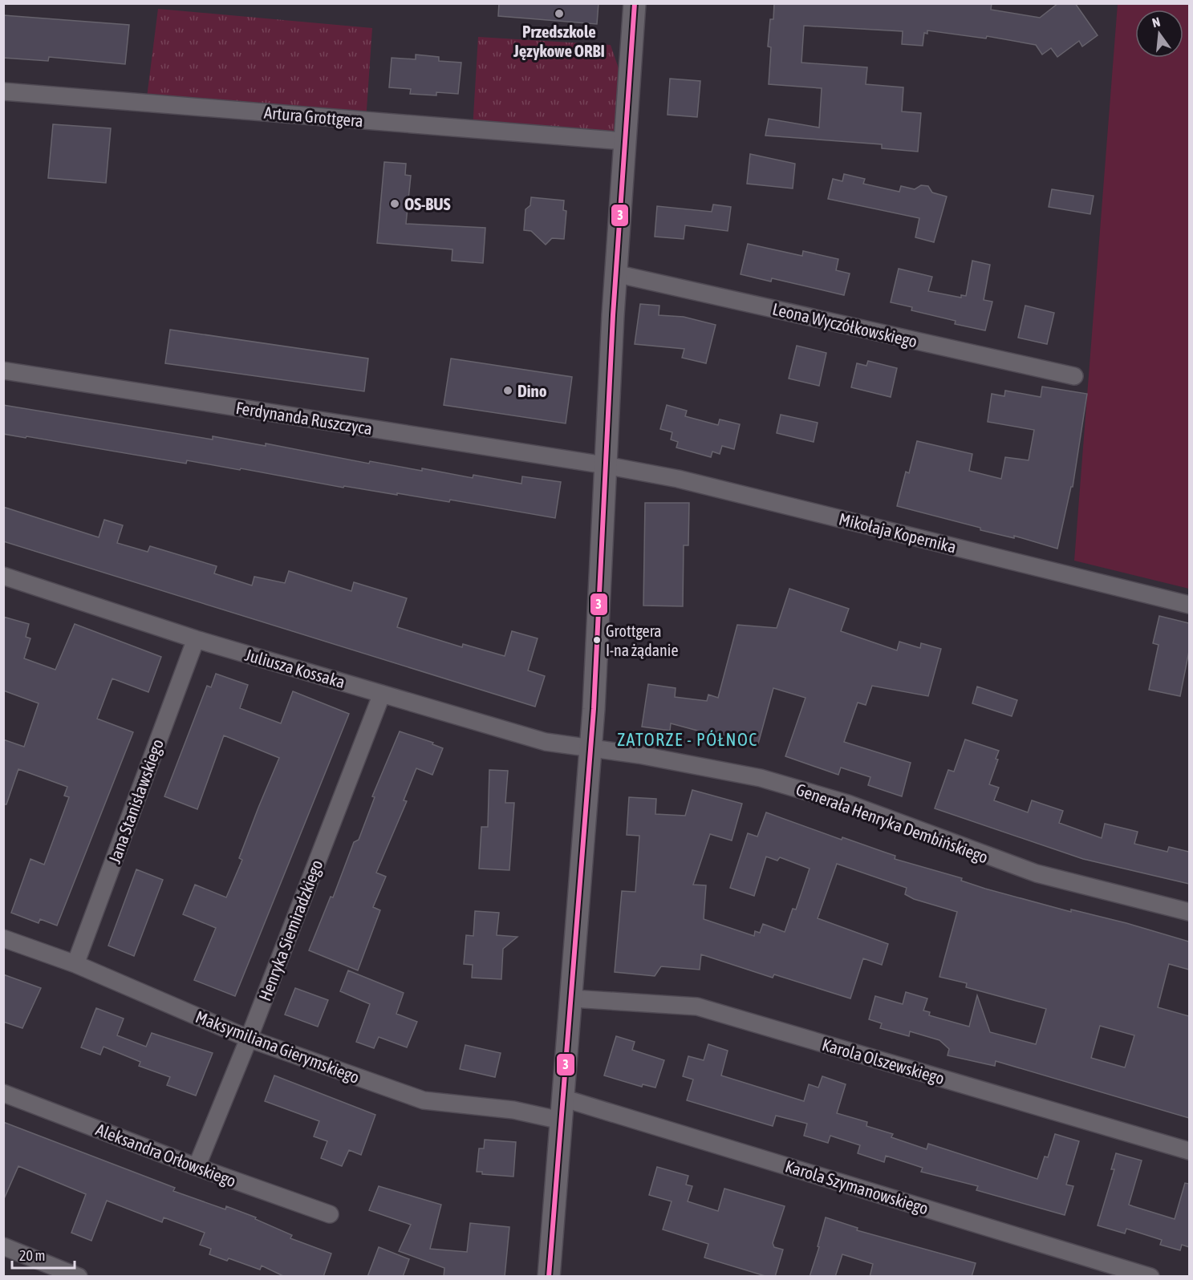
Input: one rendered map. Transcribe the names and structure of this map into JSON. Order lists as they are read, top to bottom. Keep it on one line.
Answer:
{"streets":{"street":["Artura Grottgera","Leona Wyczółkowskiego","Ferdynanda Ruszczyca","Mikołaja Kopernika","Juliusza Kossaka","Jana Stanisławskiego","Generała Henryka Dembińskiego","Henryka Siemiradzkiego","Maksymiliana Gierymskiego","Karola Olszewskiego","Aleksandra Orłowskiego","Karola Szymanowskiego"]},"crossings":[["Ferdynanda Ruszczyca","Mikołaja Kopernika"],["Juliusza Kossaka","Jana Stanisławskiego"],["Juliusza Kossaka","Generała Henryka Dembińskiego"],["Juliusza Kossaka","Henryka Siemiradzkiego"],["Jana Stanisławskiego","Maksymiliana Gierymskiego"],["Henryka Siemiradzkiego","Maksymiliana Gierymskiego"],["Henryka Siemiradzkiego","Aleksandra Orłowskiego"]],"districts":["ZATORZE - PÓŁNOC"],"places":["Przedszkole Językowe ORBI","OS-BUS","Dino","Grottgera I-na żądanie"],"lines":["transit line 3"],"scale_bar":"20 m","north":"top"}
